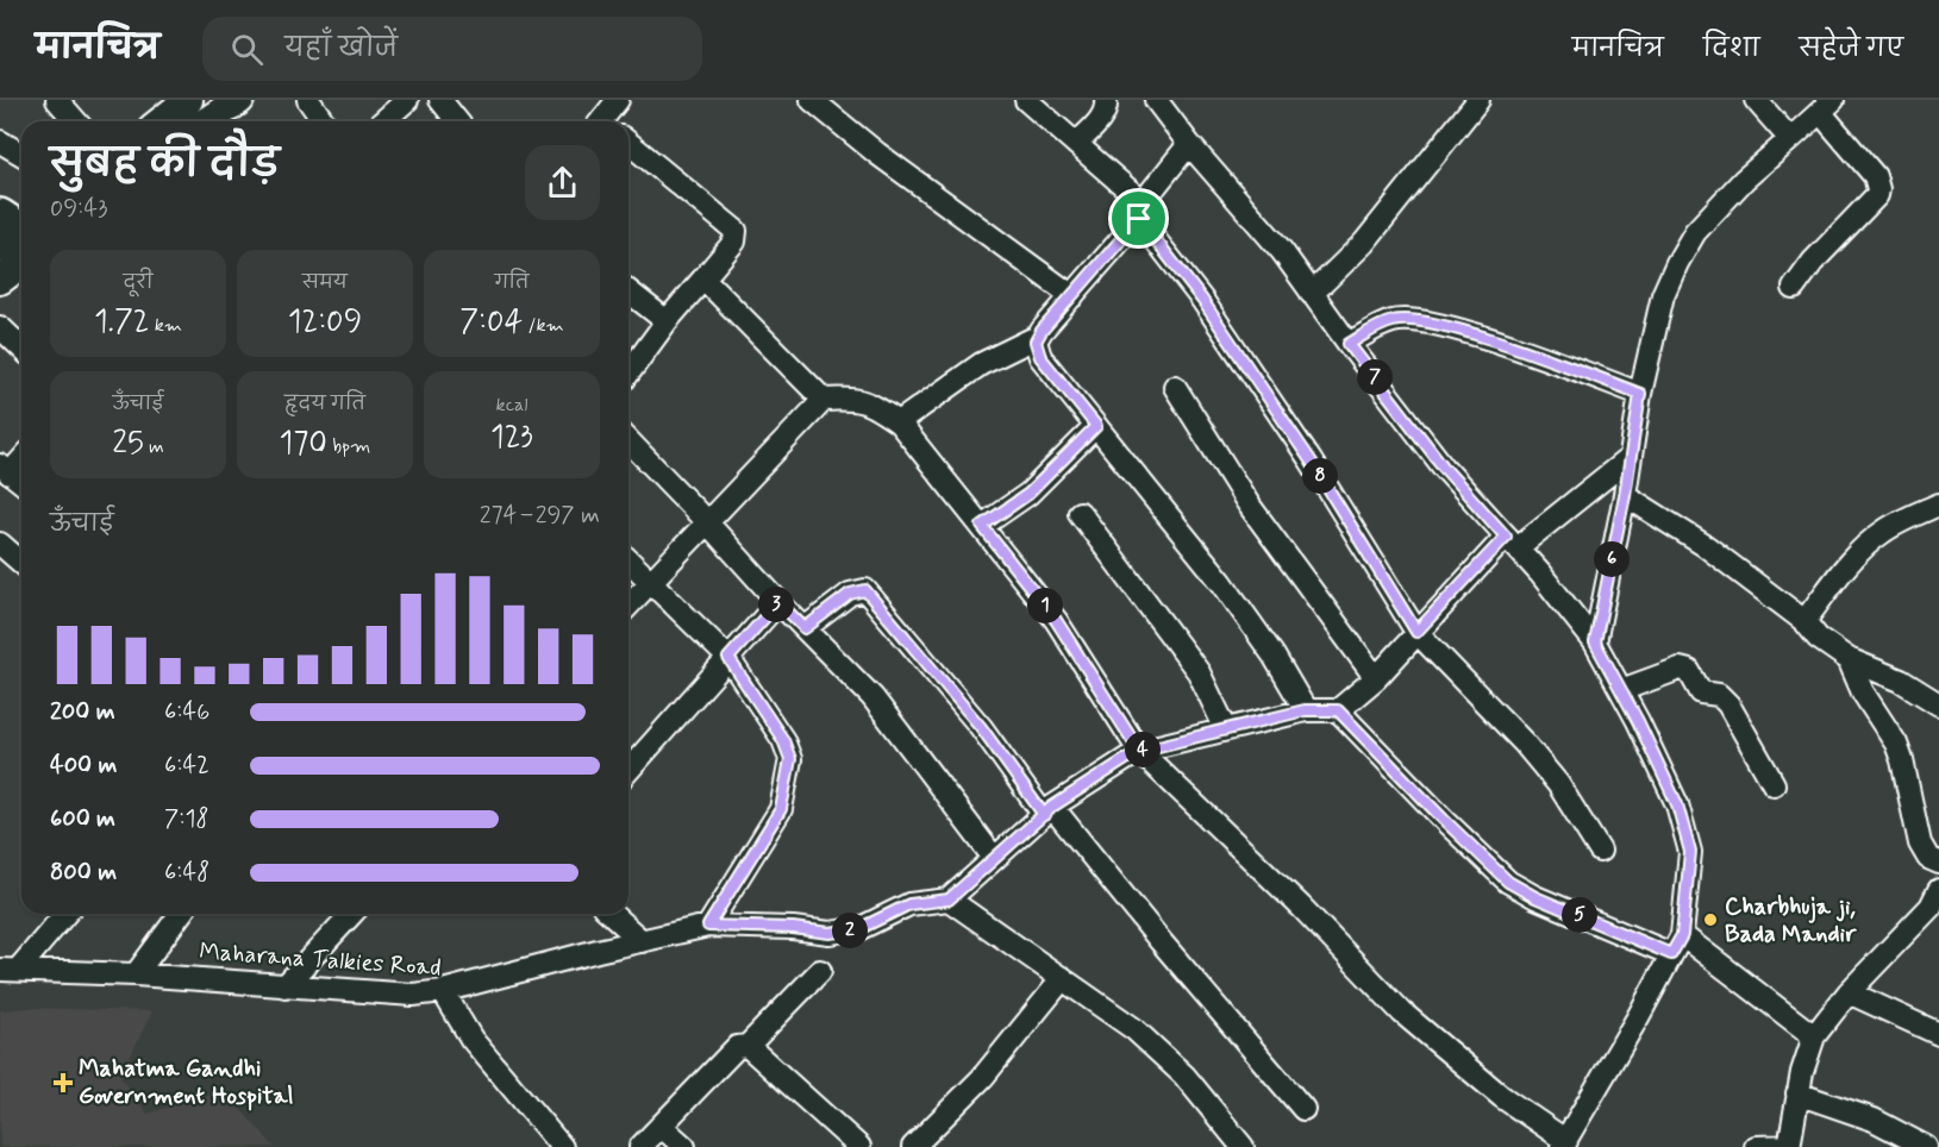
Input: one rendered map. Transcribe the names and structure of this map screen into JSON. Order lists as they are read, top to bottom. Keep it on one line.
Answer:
{"streets":{"street":["Maharana Talkies Road"]},"places":{"other":["Charbhuja ji, Bada Mandir"],"health":["Mahatma Gandhi Government Hospital"]},"page":{"header":"मानचित्र","search":"यहाँ खोजें","nav":["मानचित्र","दिशा","सहेजे गए"],"heading":["सुबह की दौड़","09:43"],"stats":[["दूरी","1.72 km"],["समय","12:09"],["गति","7:04 /km"],["ऊँचाई","25 m"],["हृदय गति","170 bpm"],["kcal","123"]],"pins":["7","8","6","3","1","4","5","2"],"chart":["ऊँचाई","274–297 m"],"list":[{"name":"200 m","note":"6:46"},{"name":"400 m","note":"6:42"},{"name":"600 m","note":"7:18"},{"name":"800 m","note":"6:48"}]}}
